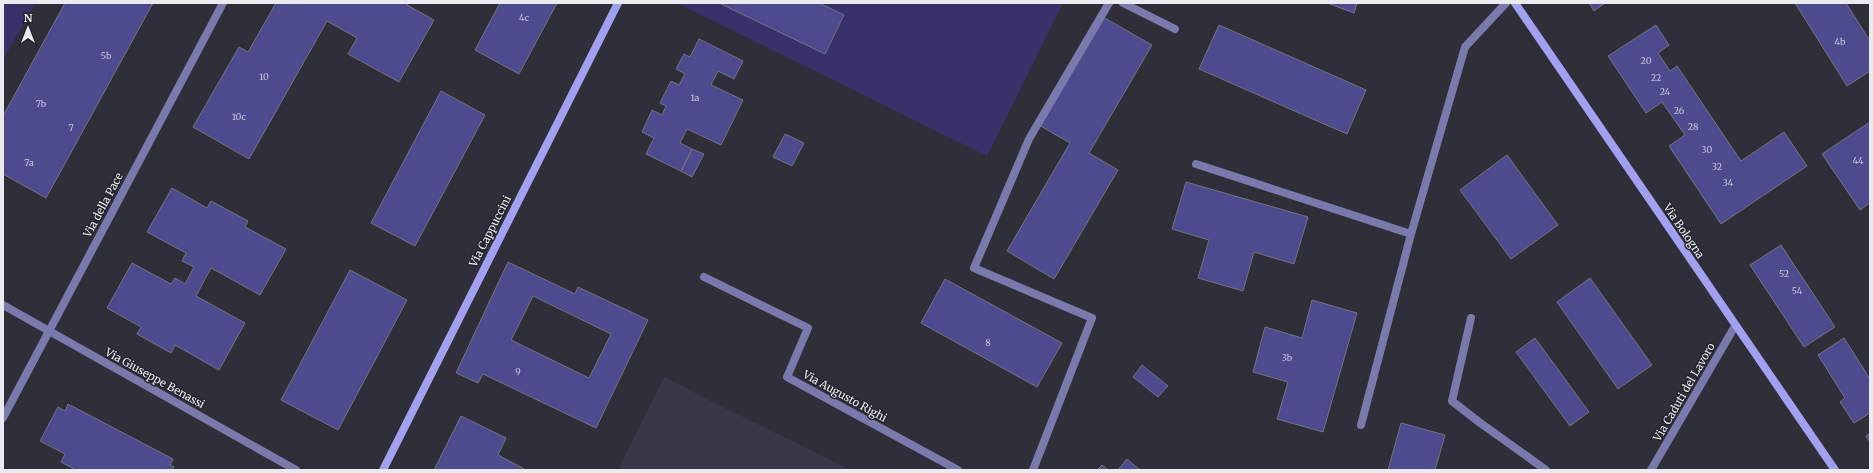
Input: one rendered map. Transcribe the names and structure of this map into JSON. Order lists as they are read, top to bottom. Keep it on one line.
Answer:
{"streets":{"main road":["Via Cappuccini","Via Bologna"],"street":["Via della Pace","Via Giuseppe Benassi","Via Caduti del Lavoro","Via Augusto Righi"]},"crossings":[["Via della Pace","Via Giuseppe Benassi"],["Via Bologna","Via Caduti del Lavoro"]],"house_numbers":["4c","4b","5b","20","10","22","24","1a","7b","26","10c","28","7","30","44","7a","32","34","52","54","8","3b","9"],"north":"top"}
